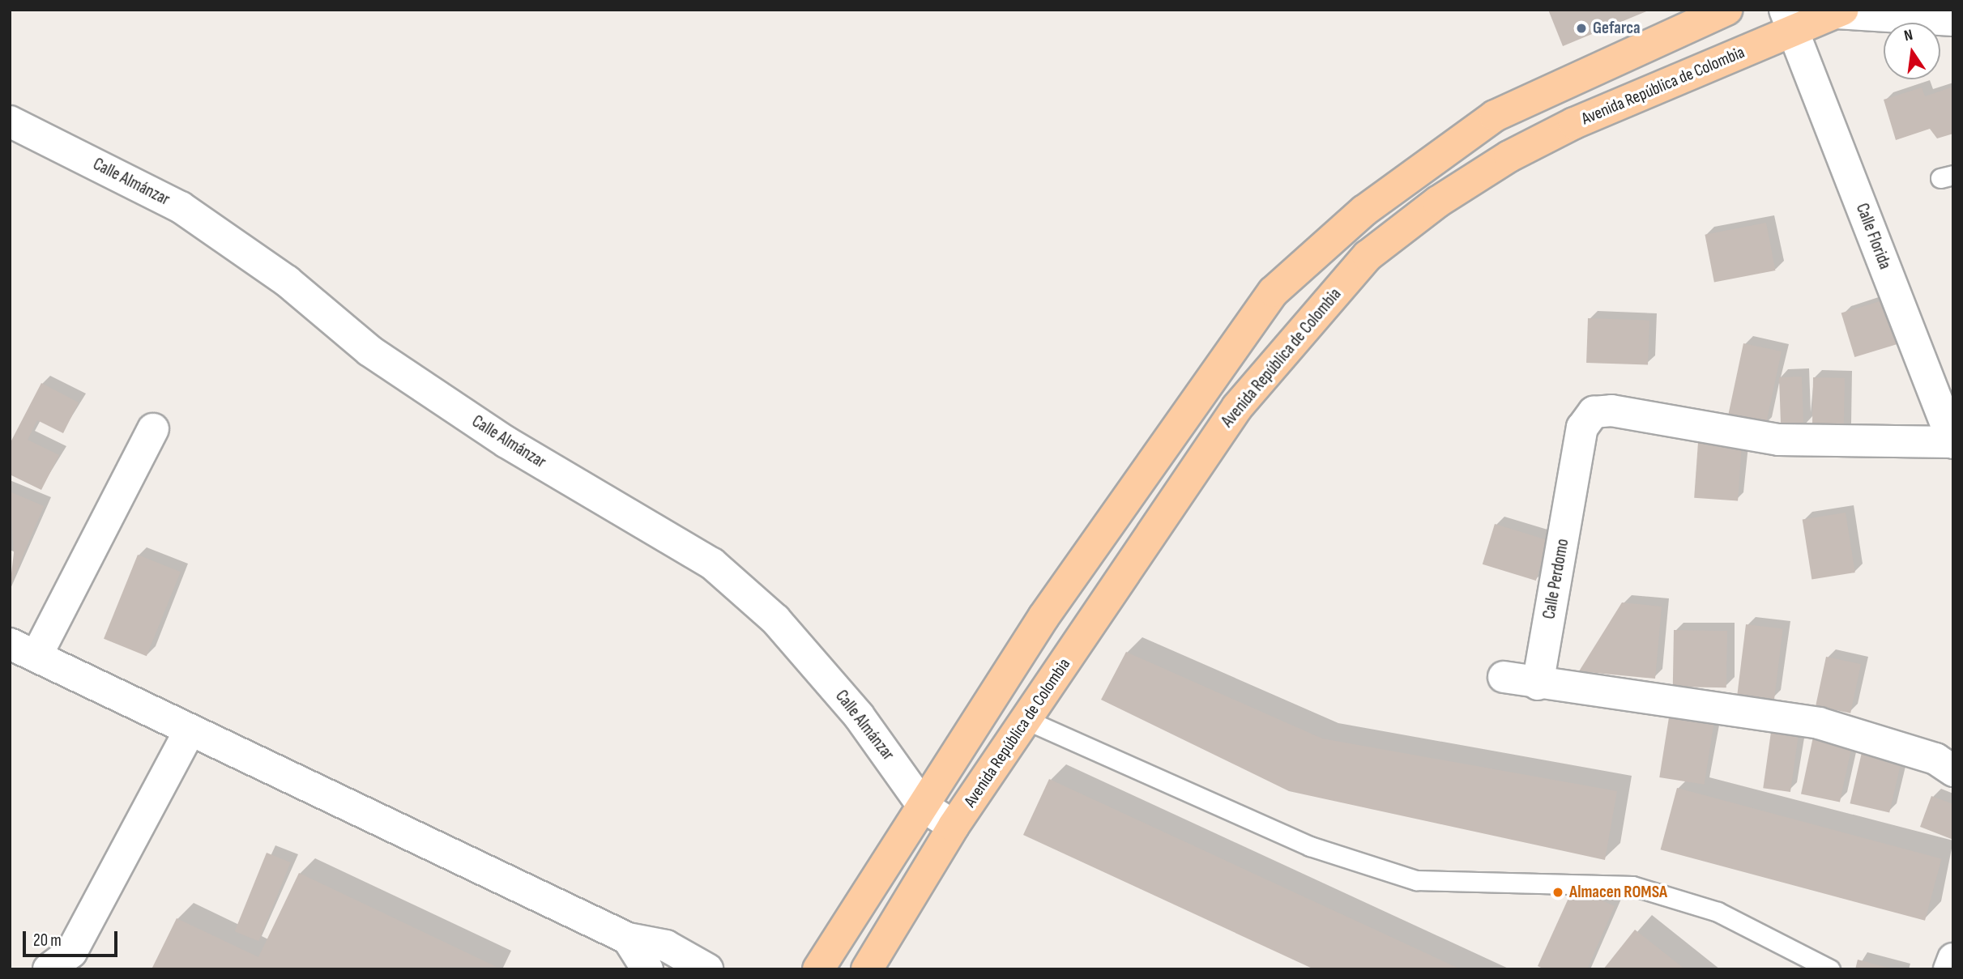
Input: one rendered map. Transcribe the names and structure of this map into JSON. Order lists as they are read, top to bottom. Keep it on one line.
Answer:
{"streets":{"main road":["Avenida República de Colombia"],"street":["Calle Almánzar","Calle Florida","Calle Perdomo"]},"crossings":[["Avenida República de Colombia","Calle Almánzar"],["Avenida República de Colombia","Calle Florida"],["Calle Florida","Calle Perdomo"]],"places":["Gefarca","Almacen ROMSA"],"scale_bar":"20 m","north":"top"}
